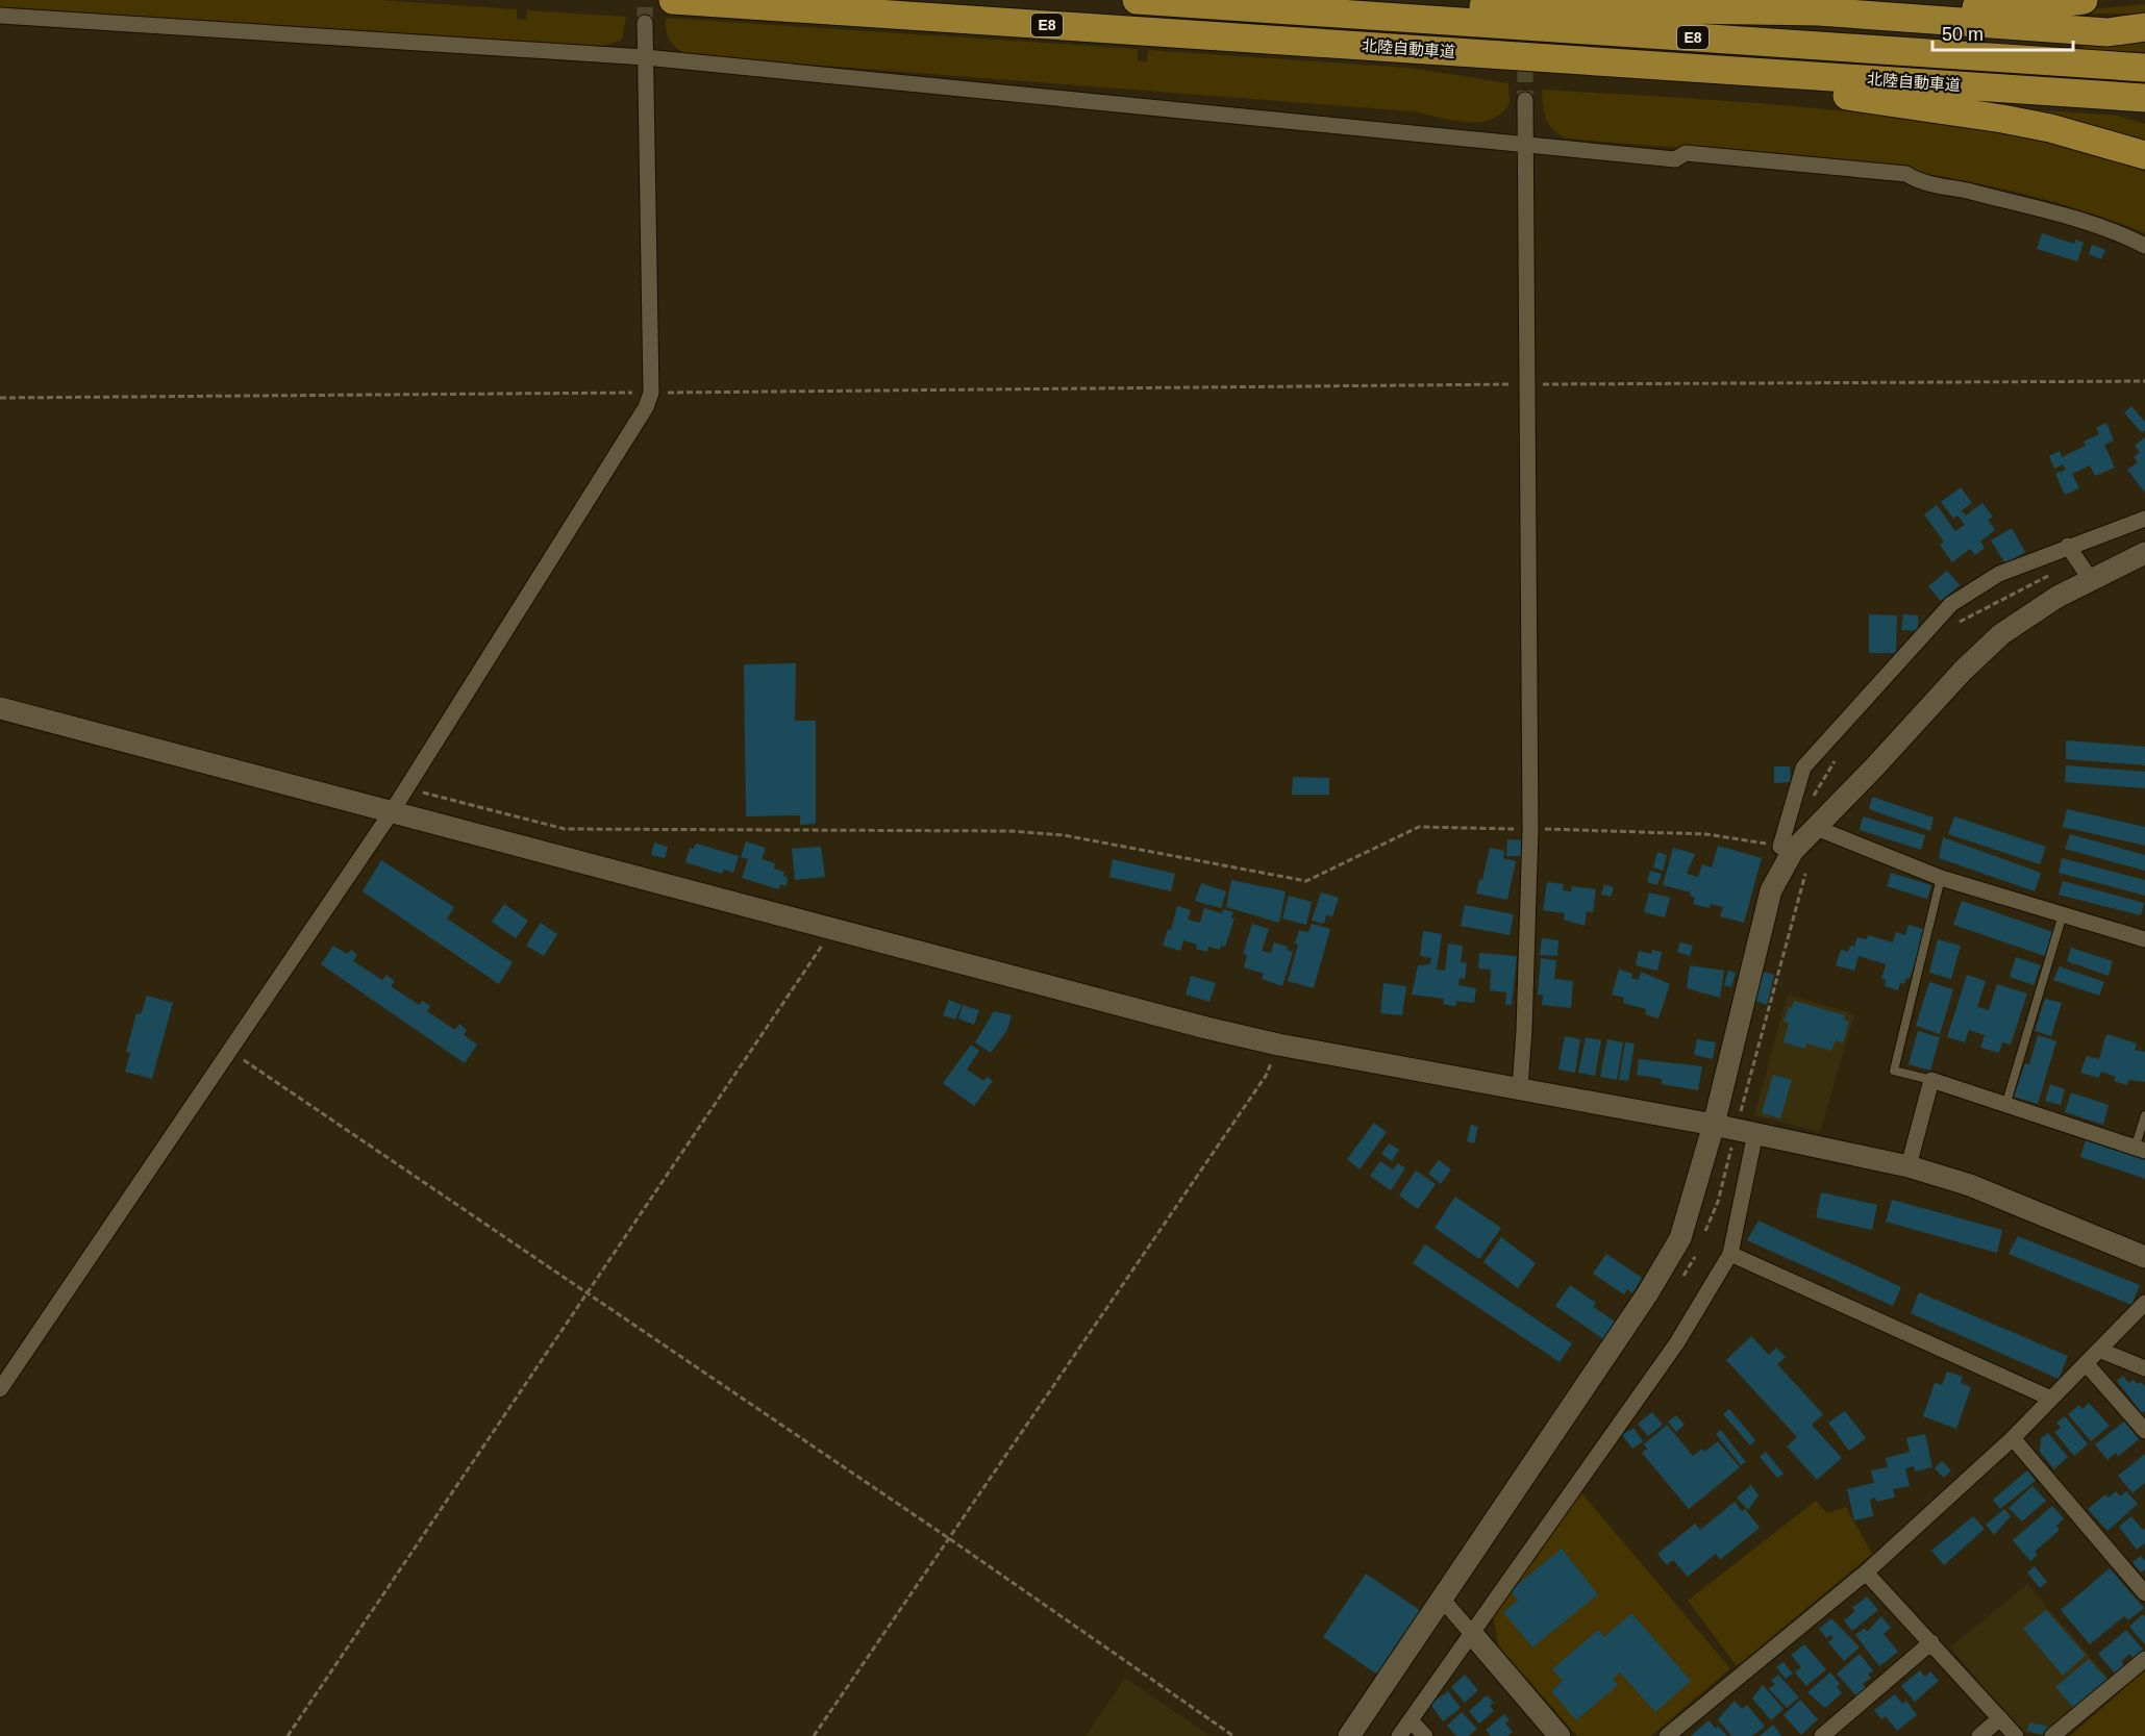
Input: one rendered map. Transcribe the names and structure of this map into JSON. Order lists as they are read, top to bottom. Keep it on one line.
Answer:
{"streets":{"highway":["E8","北陸自動車道"]},"scale_bar":"50 m"}
